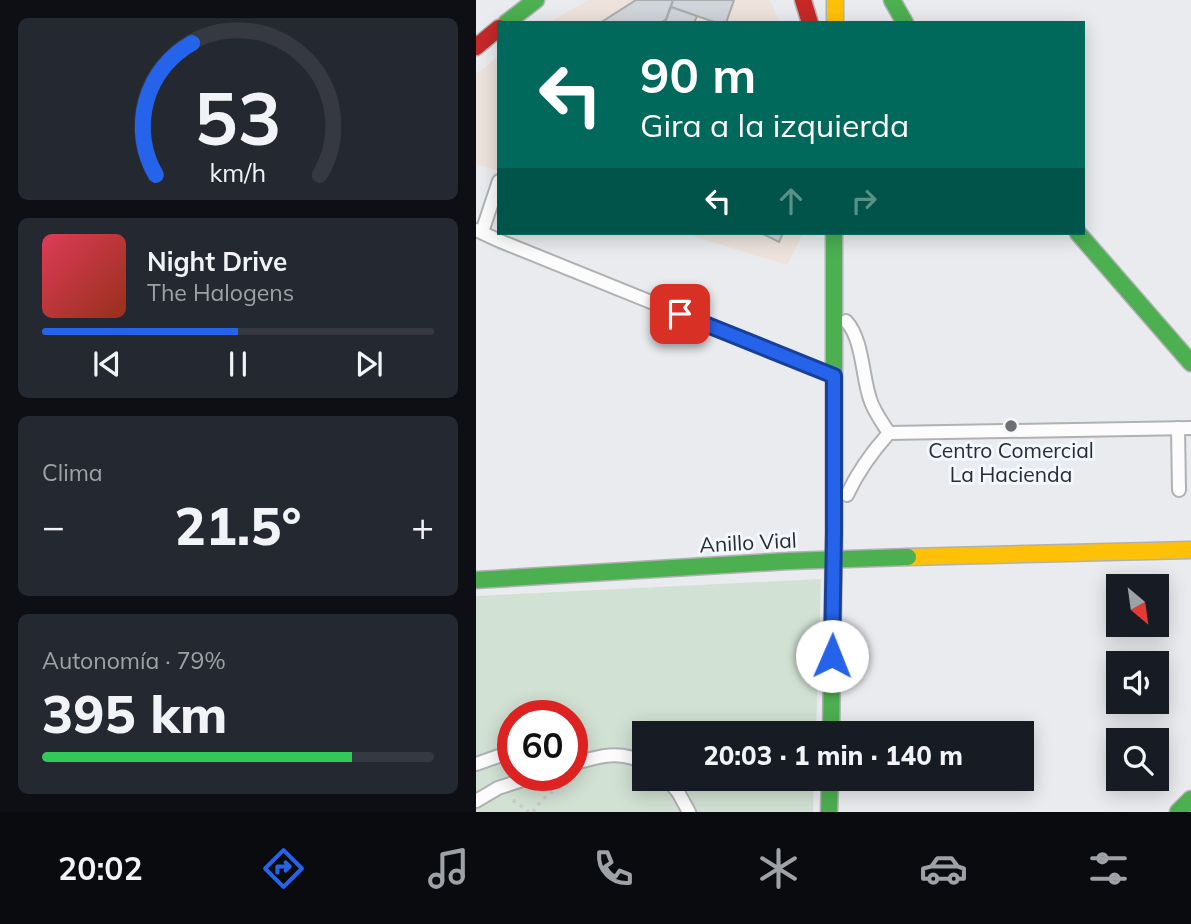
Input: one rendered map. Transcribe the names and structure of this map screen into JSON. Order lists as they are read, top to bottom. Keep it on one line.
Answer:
{"streets":{"main road":["Anillo Vial"]},"places":["Centro Comercial La Hacienda"],"north":"bottom right","page":{"turn":["90 m","Gira a la izquierda"],"song":["Night Drive","The Halogens"],"tile":["Clima",["Autonomía · 79%","395 km"]],"heat":["−","21.5°","+"],"limit":"60","trip":"20:03 · 1 min · 140 m","tabs":"20:02","gauge":["53","km/h"]}}
